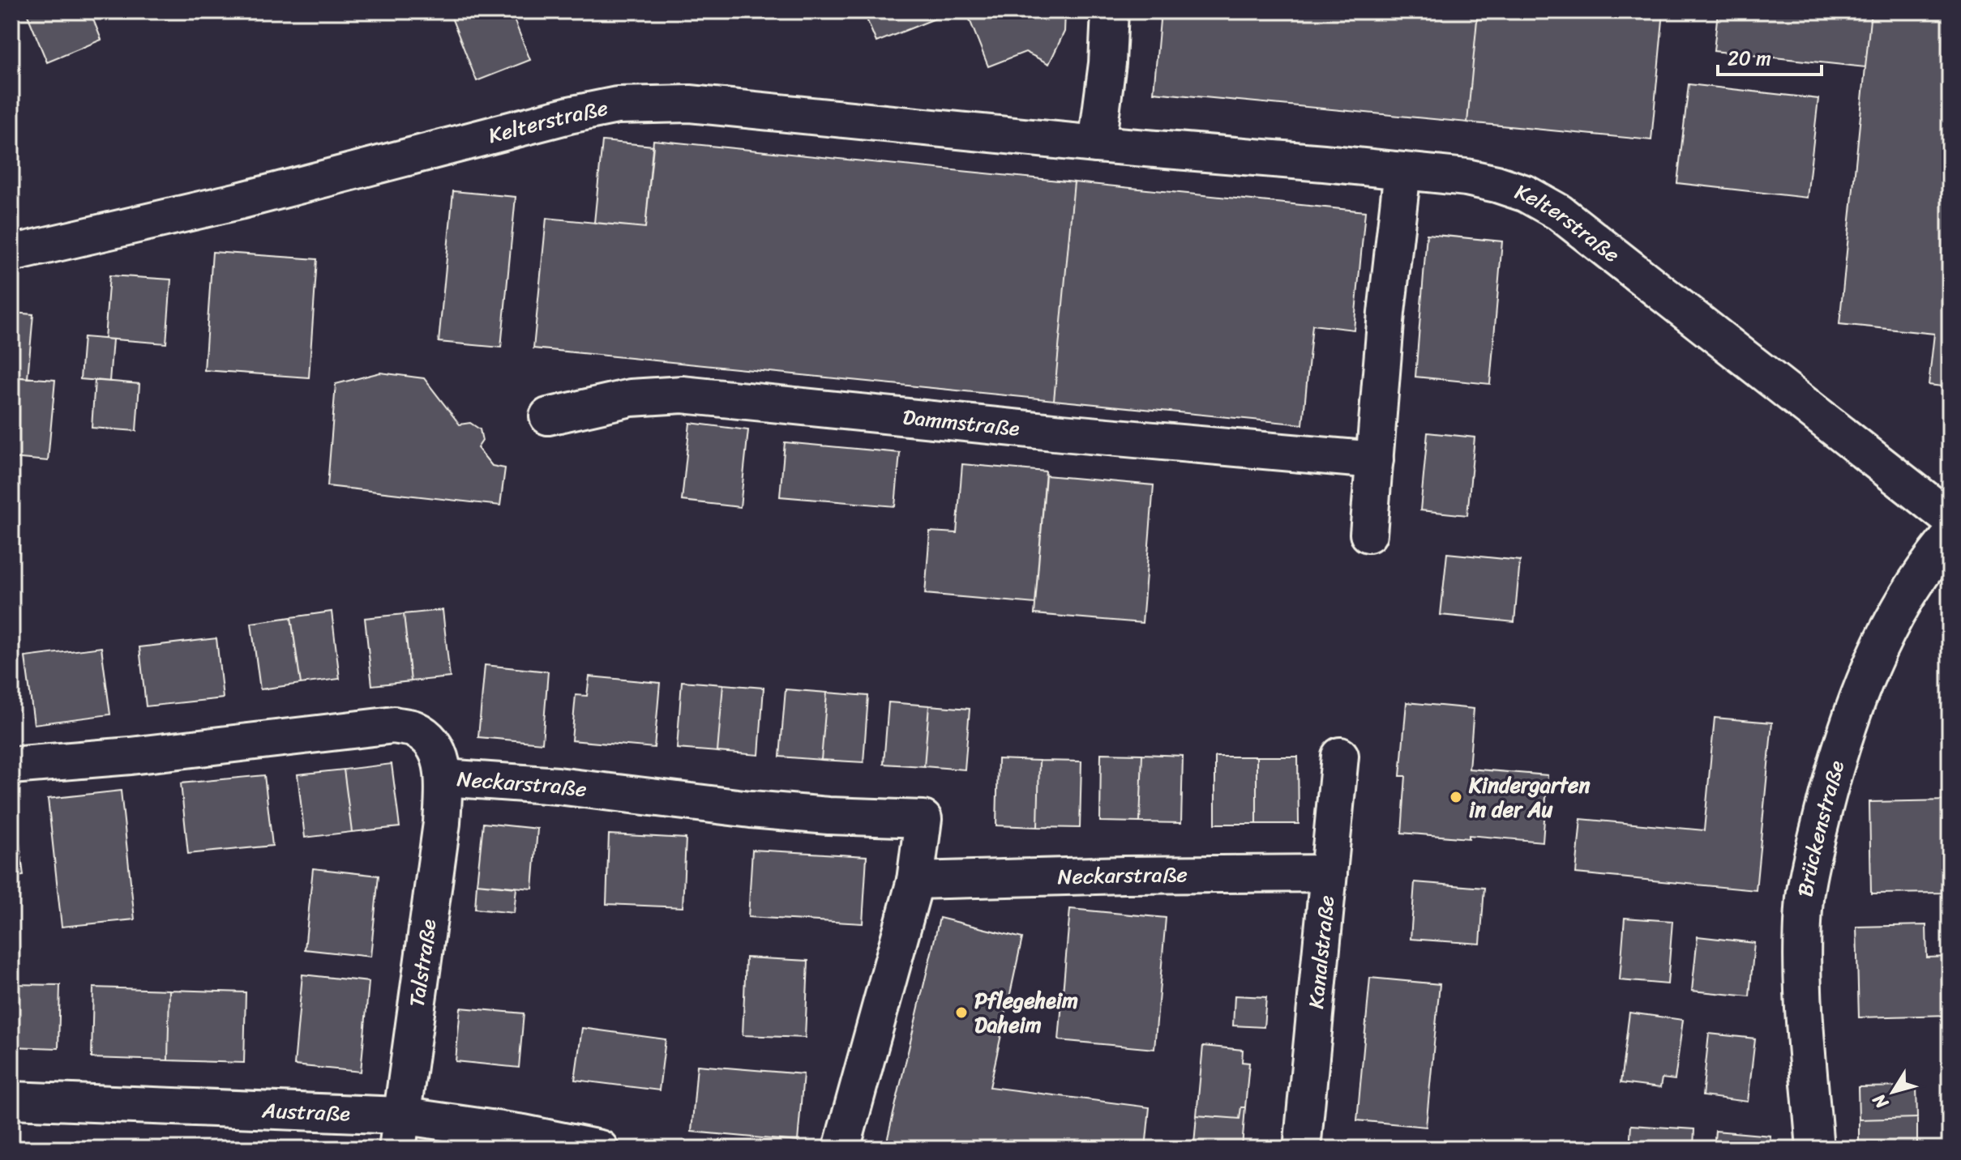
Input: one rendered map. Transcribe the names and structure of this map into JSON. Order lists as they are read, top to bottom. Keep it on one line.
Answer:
{"streets":{"street":["Kelterstraße","Dammstraße","Neckarstraße","Brückenstraße","Kanalstraße","Talstraße","Austraße"]},"crossings":[["Neckarstraße","Kanalstraße"],["Neckarstraße","Talstraße"],["Talstraße","Austraße"]],"places":["Kindergarten in der Au","Pflegeheim Daheim"],"scale_bar":"20 m","north":"bottom left"}
